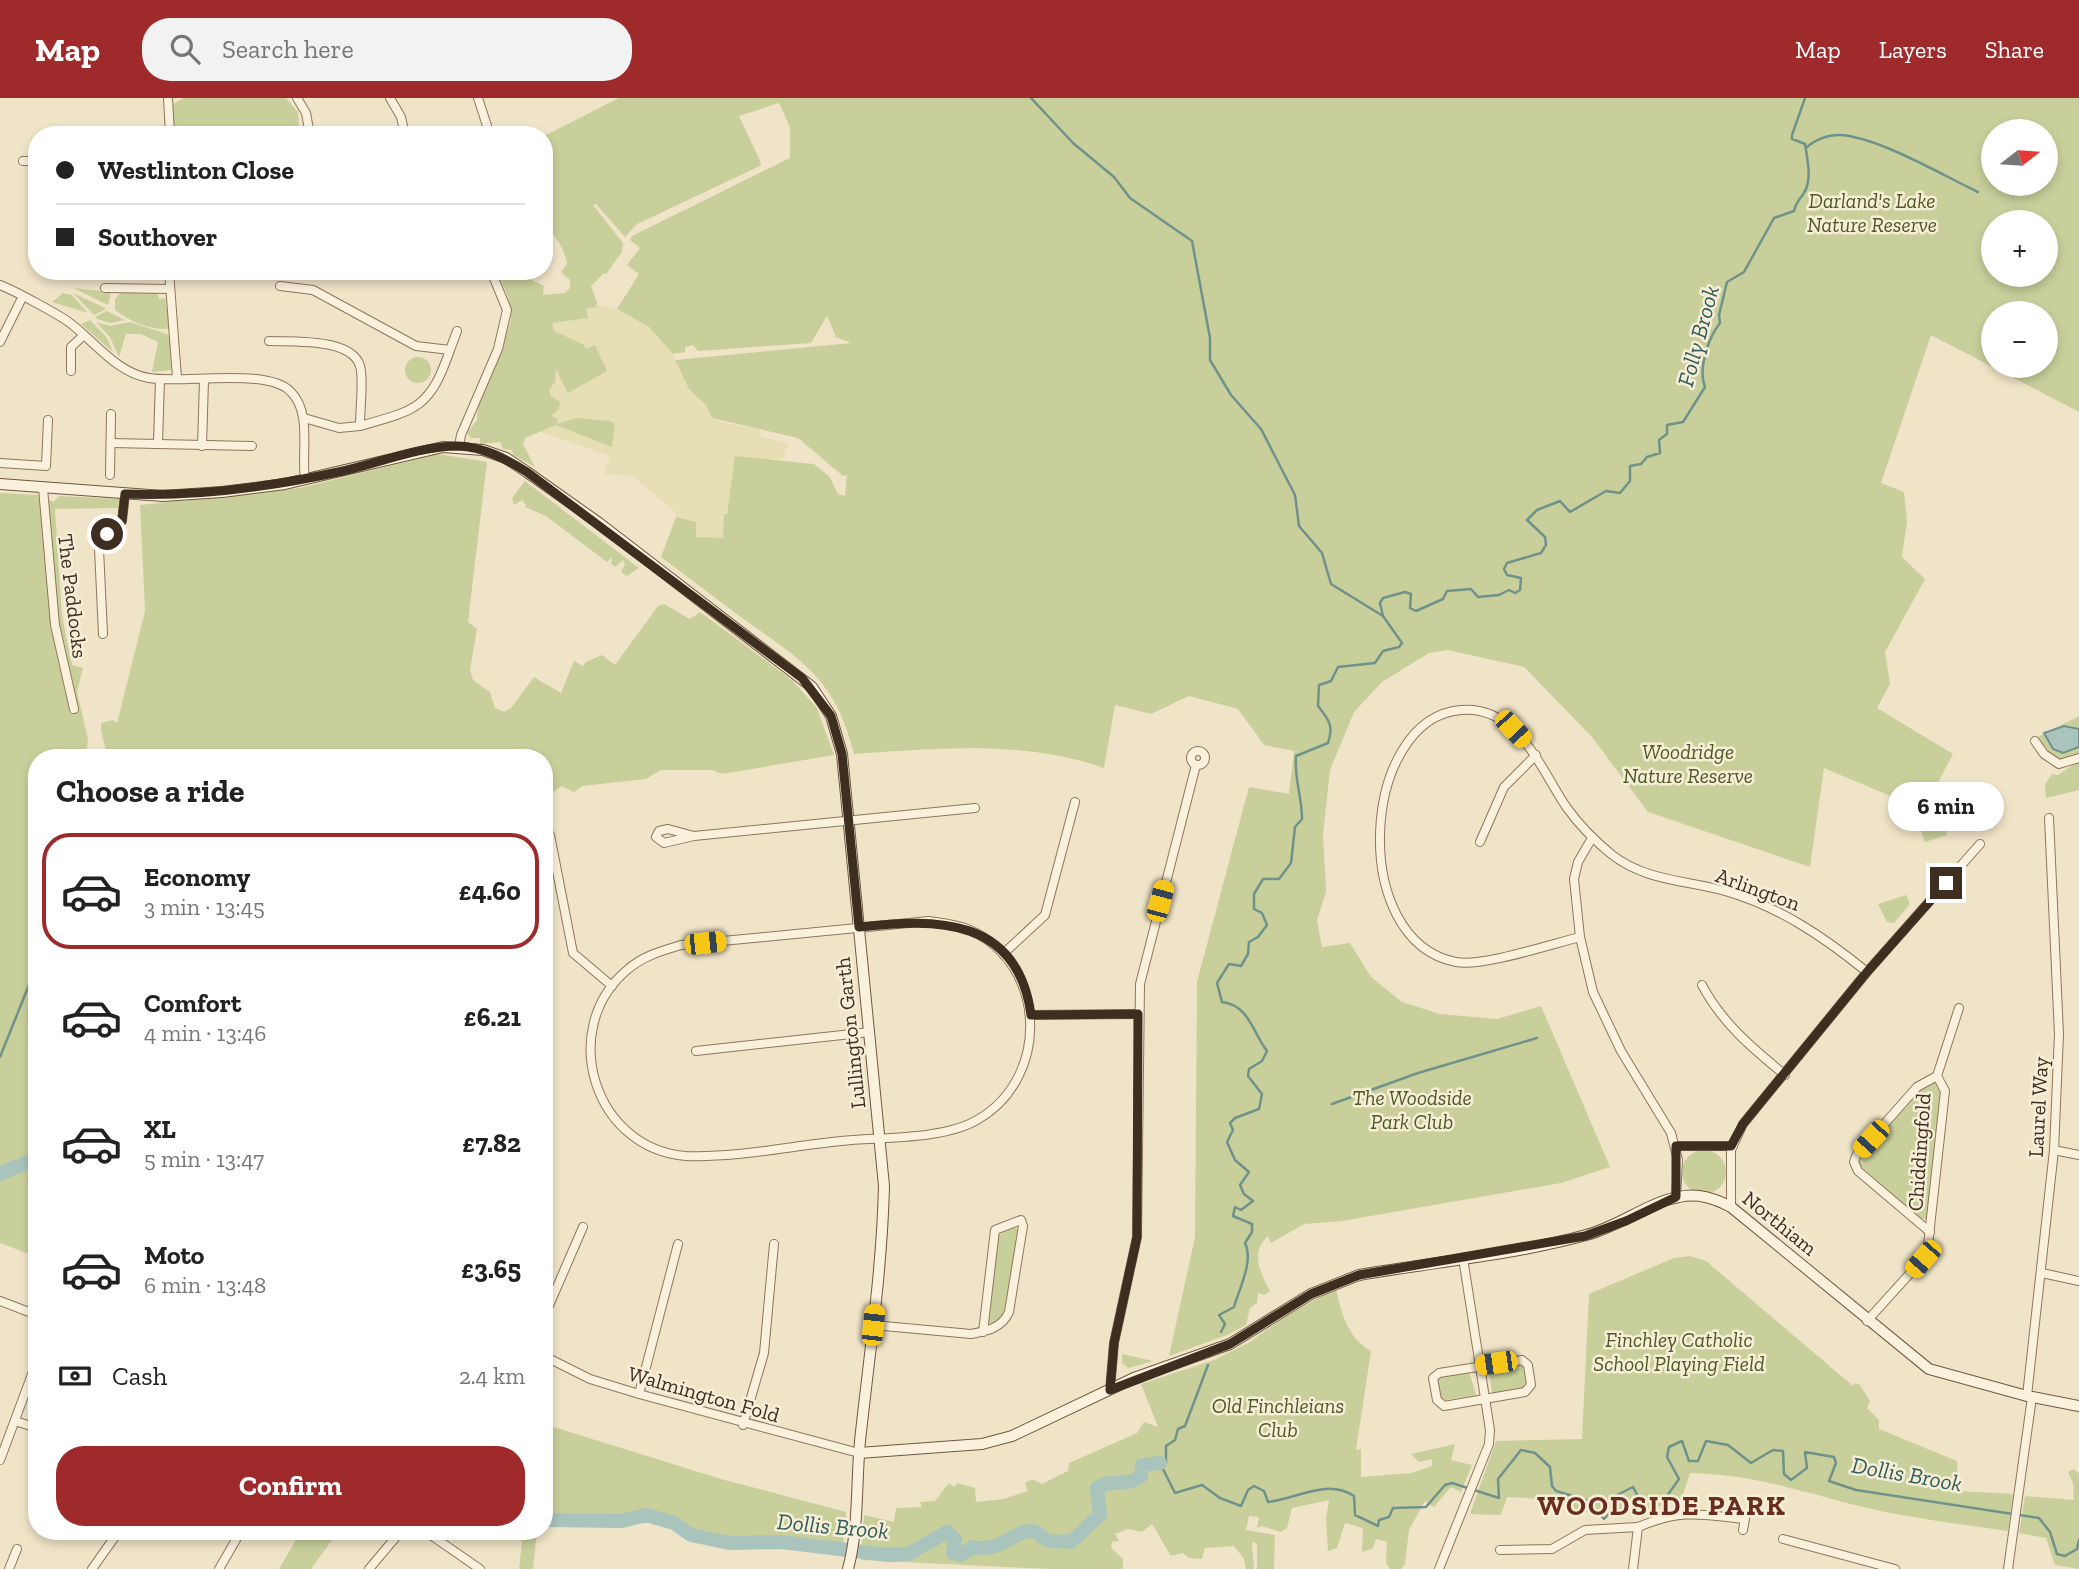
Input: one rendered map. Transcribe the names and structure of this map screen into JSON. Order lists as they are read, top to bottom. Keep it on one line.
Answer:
{"streets":{"street":["The Paddocks","Arlington","Lullington Garth","Laurel Way","Chiddingfold","Northiam","Walmington Fold"]},"crossings":[["The Paddocks","Lullington Garth"],["Lullington Garth","Walmington Fold"],["Laurel Way","Northiam"],["Chiddingfold","Northiam"]],"districts":["WOODSIDE PARK"],"water":["Folly Brook","Dollis Brook"],"parks":["Darland's Lake Nature Reserve","Woodridge Nature Reserve","The Woodside Park Club","Finchley Catholic School Playing Field","Old Finchleians Club"],"north":"right","page":{"header":"Map","search":"Search here","nav":["Map","Layers","Share"],"map_buttons":["+","−"],"banner":["Westlinton Close","Southover"],"heading":"Choose a ride","bubble":"6 min","list":[{"name":"Economy","note":"3 min · 13:45","value":"£4.60"},{"name":"Comfort","note":"4 min · 13:46","value":"£6.21"},{"name":"XL","note":"5 min · 13:47","value":"£7.82"},{"name":"Moto","note":"6 min · 13:48","value":"£3.65"}],"pay":["Cash","2.4 km"],"buttons":"Confirm"}}
